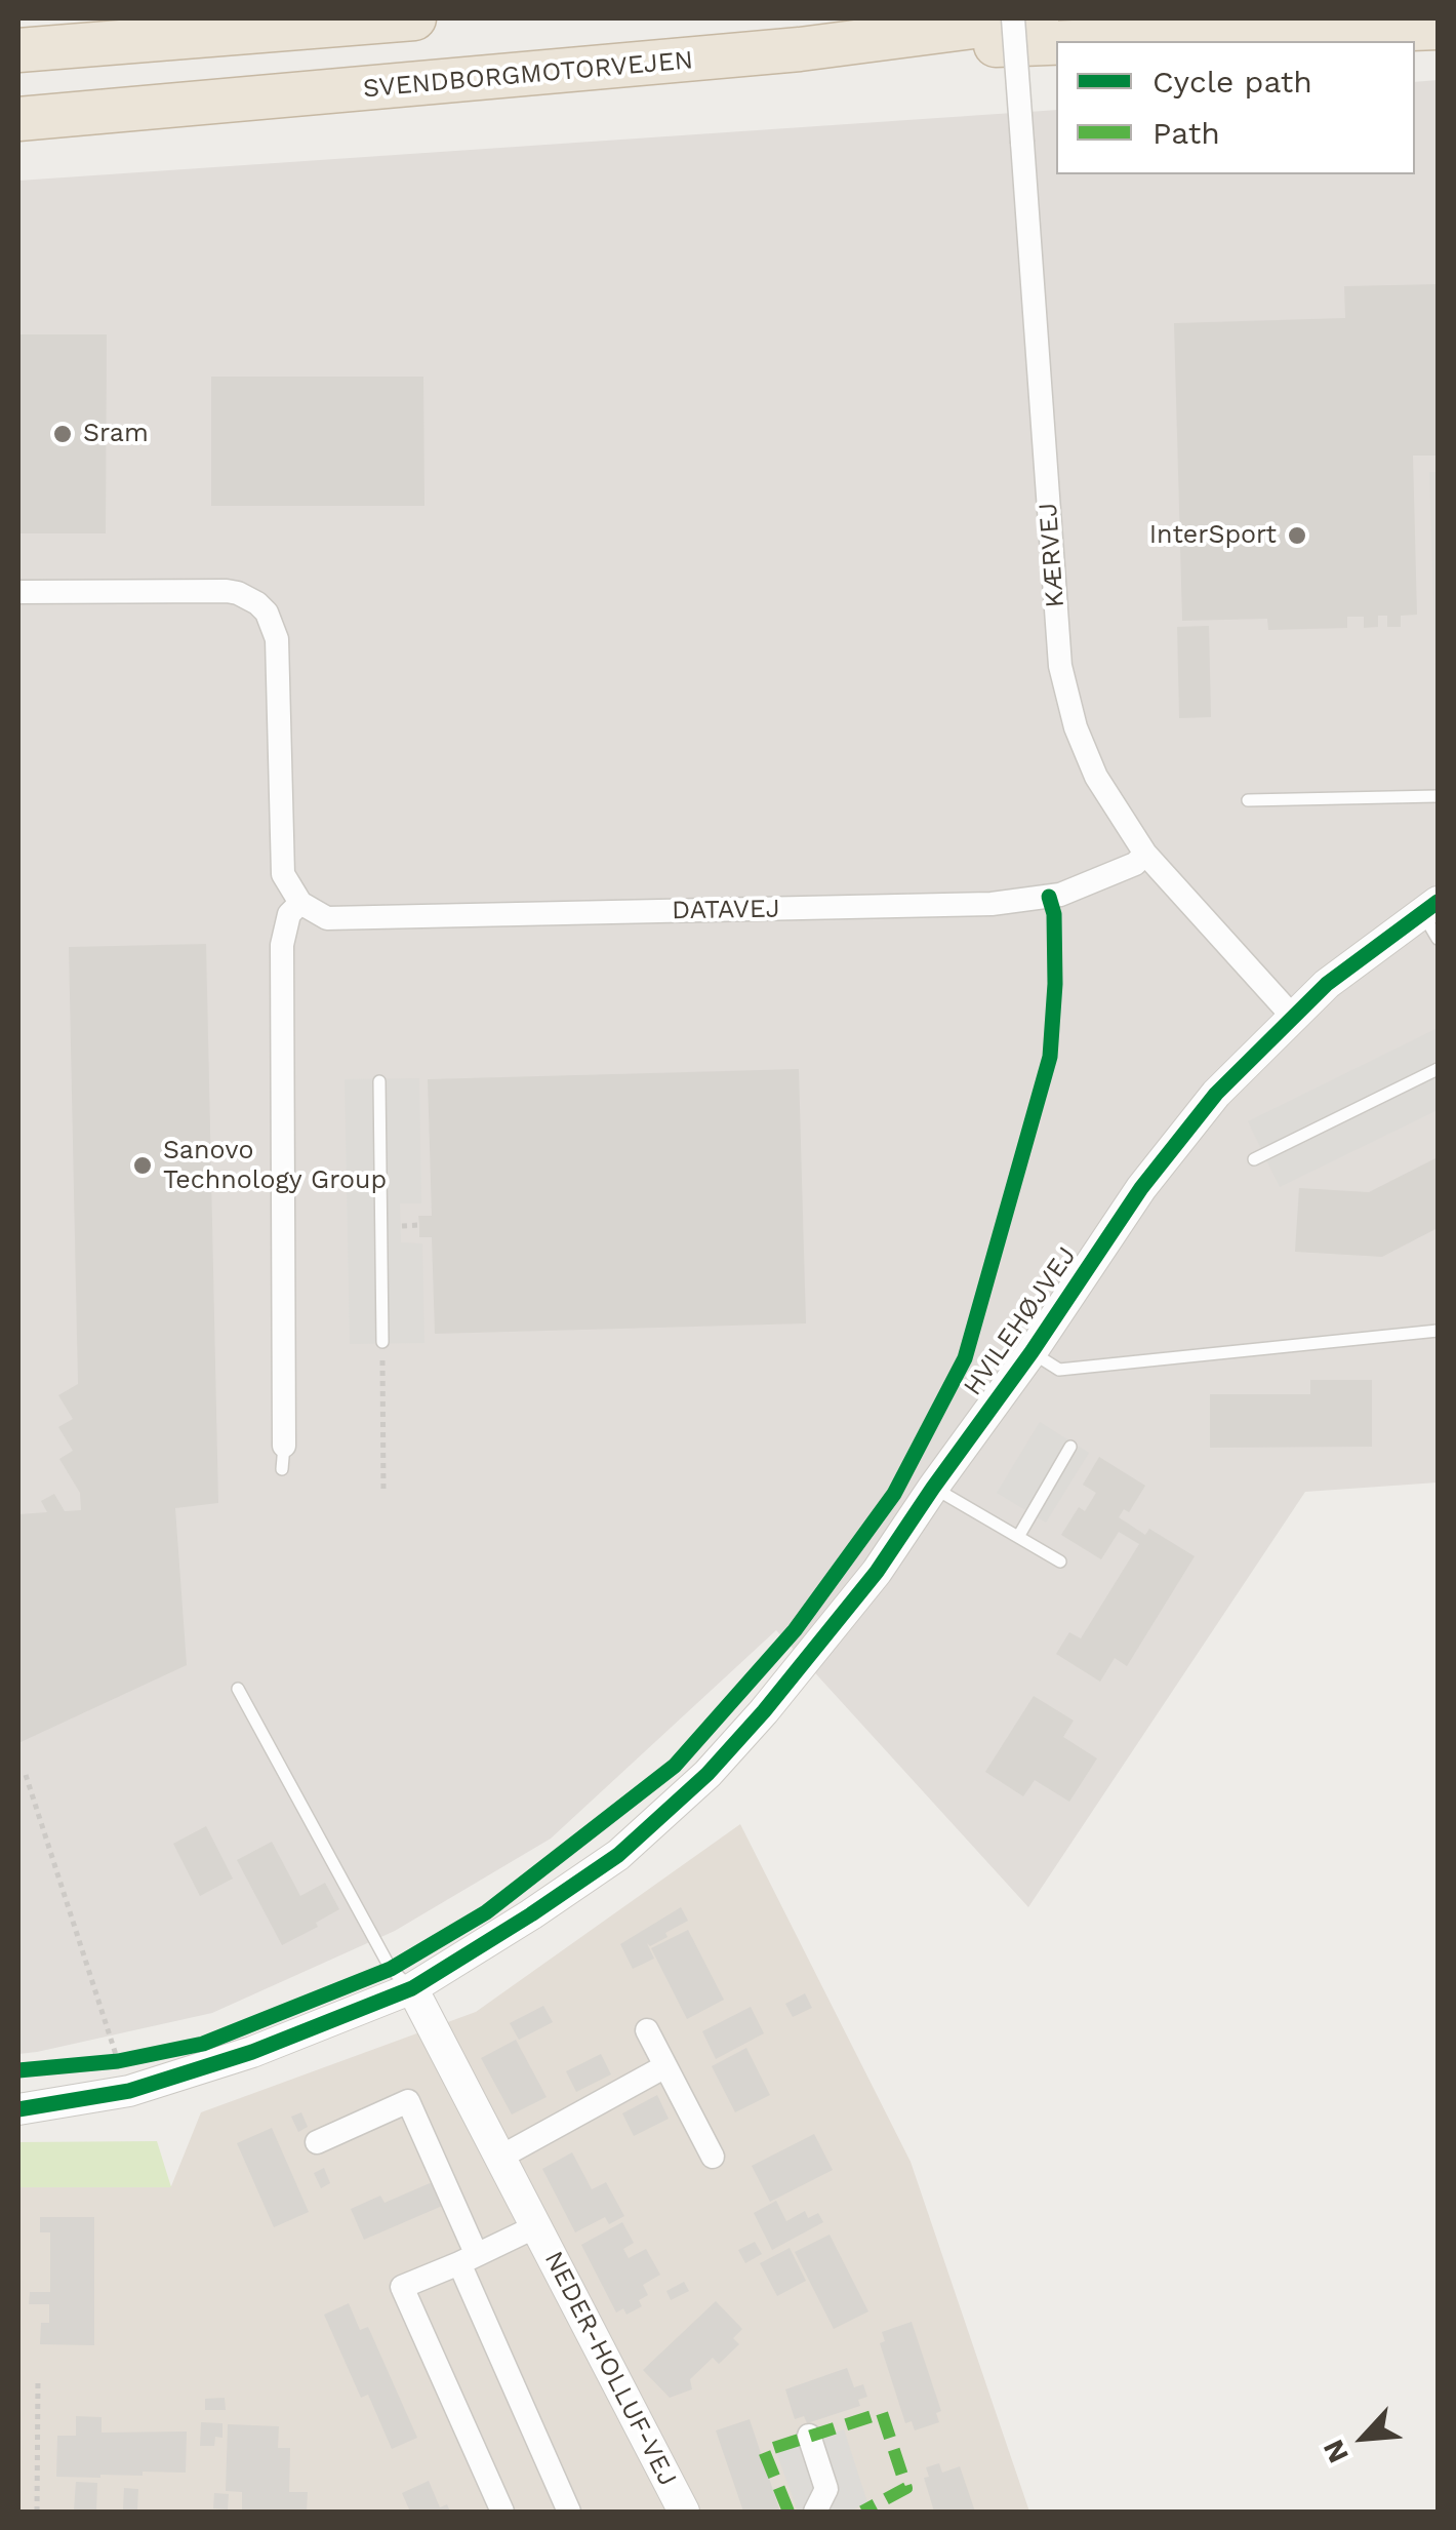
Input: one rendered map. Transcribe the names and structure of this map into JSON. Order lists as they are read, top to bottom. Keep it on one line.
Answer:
{"streets":{"highway":["SVENDBORGMOTORVEJEN"],"street":["KÆRVEJ","DATAVEJ","HVILEHØJVEJ","NEDER-HOLLUF-VEJ"]},"crossings":[["KÆRVEJ","DATAVEJ"],["KÆRVEJ","HVILEHØJVEJ"],["HVILEHØJVEJ","NEDER-HOLLUF-VEJ"]],"places":["Sram","InterSport","Sanovo Technology Group"],"legend":["Cycle path","Path"],"north":"bottom left"}
